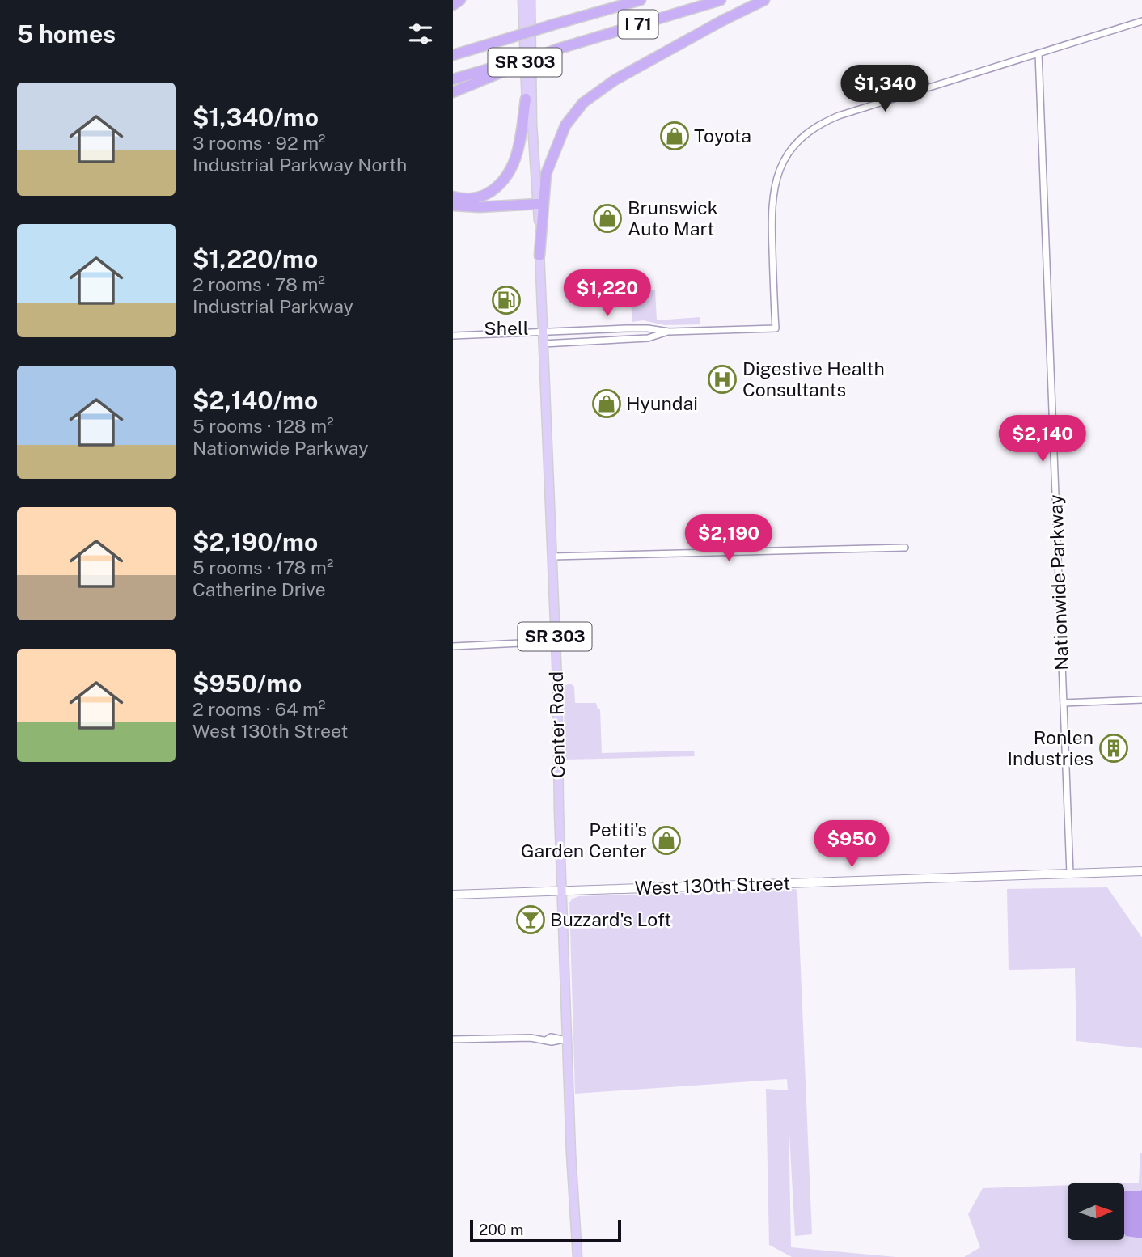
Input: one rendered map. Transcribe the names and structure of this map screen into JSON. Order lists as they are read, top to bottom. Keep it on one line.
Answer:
{"streets":{"highway":["I 71"],"main road":["SR 303","Center Road","West 130th Street"],"street":["Nationwide Parkway"]},"crossings":[["Nationwide Parkway","West 130th Street"],["Center Road","West 130th Street"]],"places":{"shop":["Toyota","Brunswick Auto Mart","Hyundai","Petiti's Garden Center"],"fuel station":["Shell"],"hospital":["Digestive Health Consultants"],"building":["Ronlen Industries"],"bar":["Buzzard's Loft"]},"scale_bar":"200 m","north":"right","page":{"heading":"5 homes","price":["$1,340","$1,220","$2,140","$2,190","$950"],"list":[{"name":"$1,340/mo","note":"3 rooms · 92 m² · Industrial Parkway North"},{"name":"$1,220/mo","note":"2 rooms · 78 m² · Industrial Parkway"},{"name":"$2,140/mo","note":"5 rooms · 128 m² · Nationwide Parkway"},{"name":"$2,190/mo","note":"5 rooms · 178 m² · Catherine Drive"},{"name":"$950/mo","note":"2 rooms · 64 m² · West 130th Street"}],"scale":"200 m"}}
